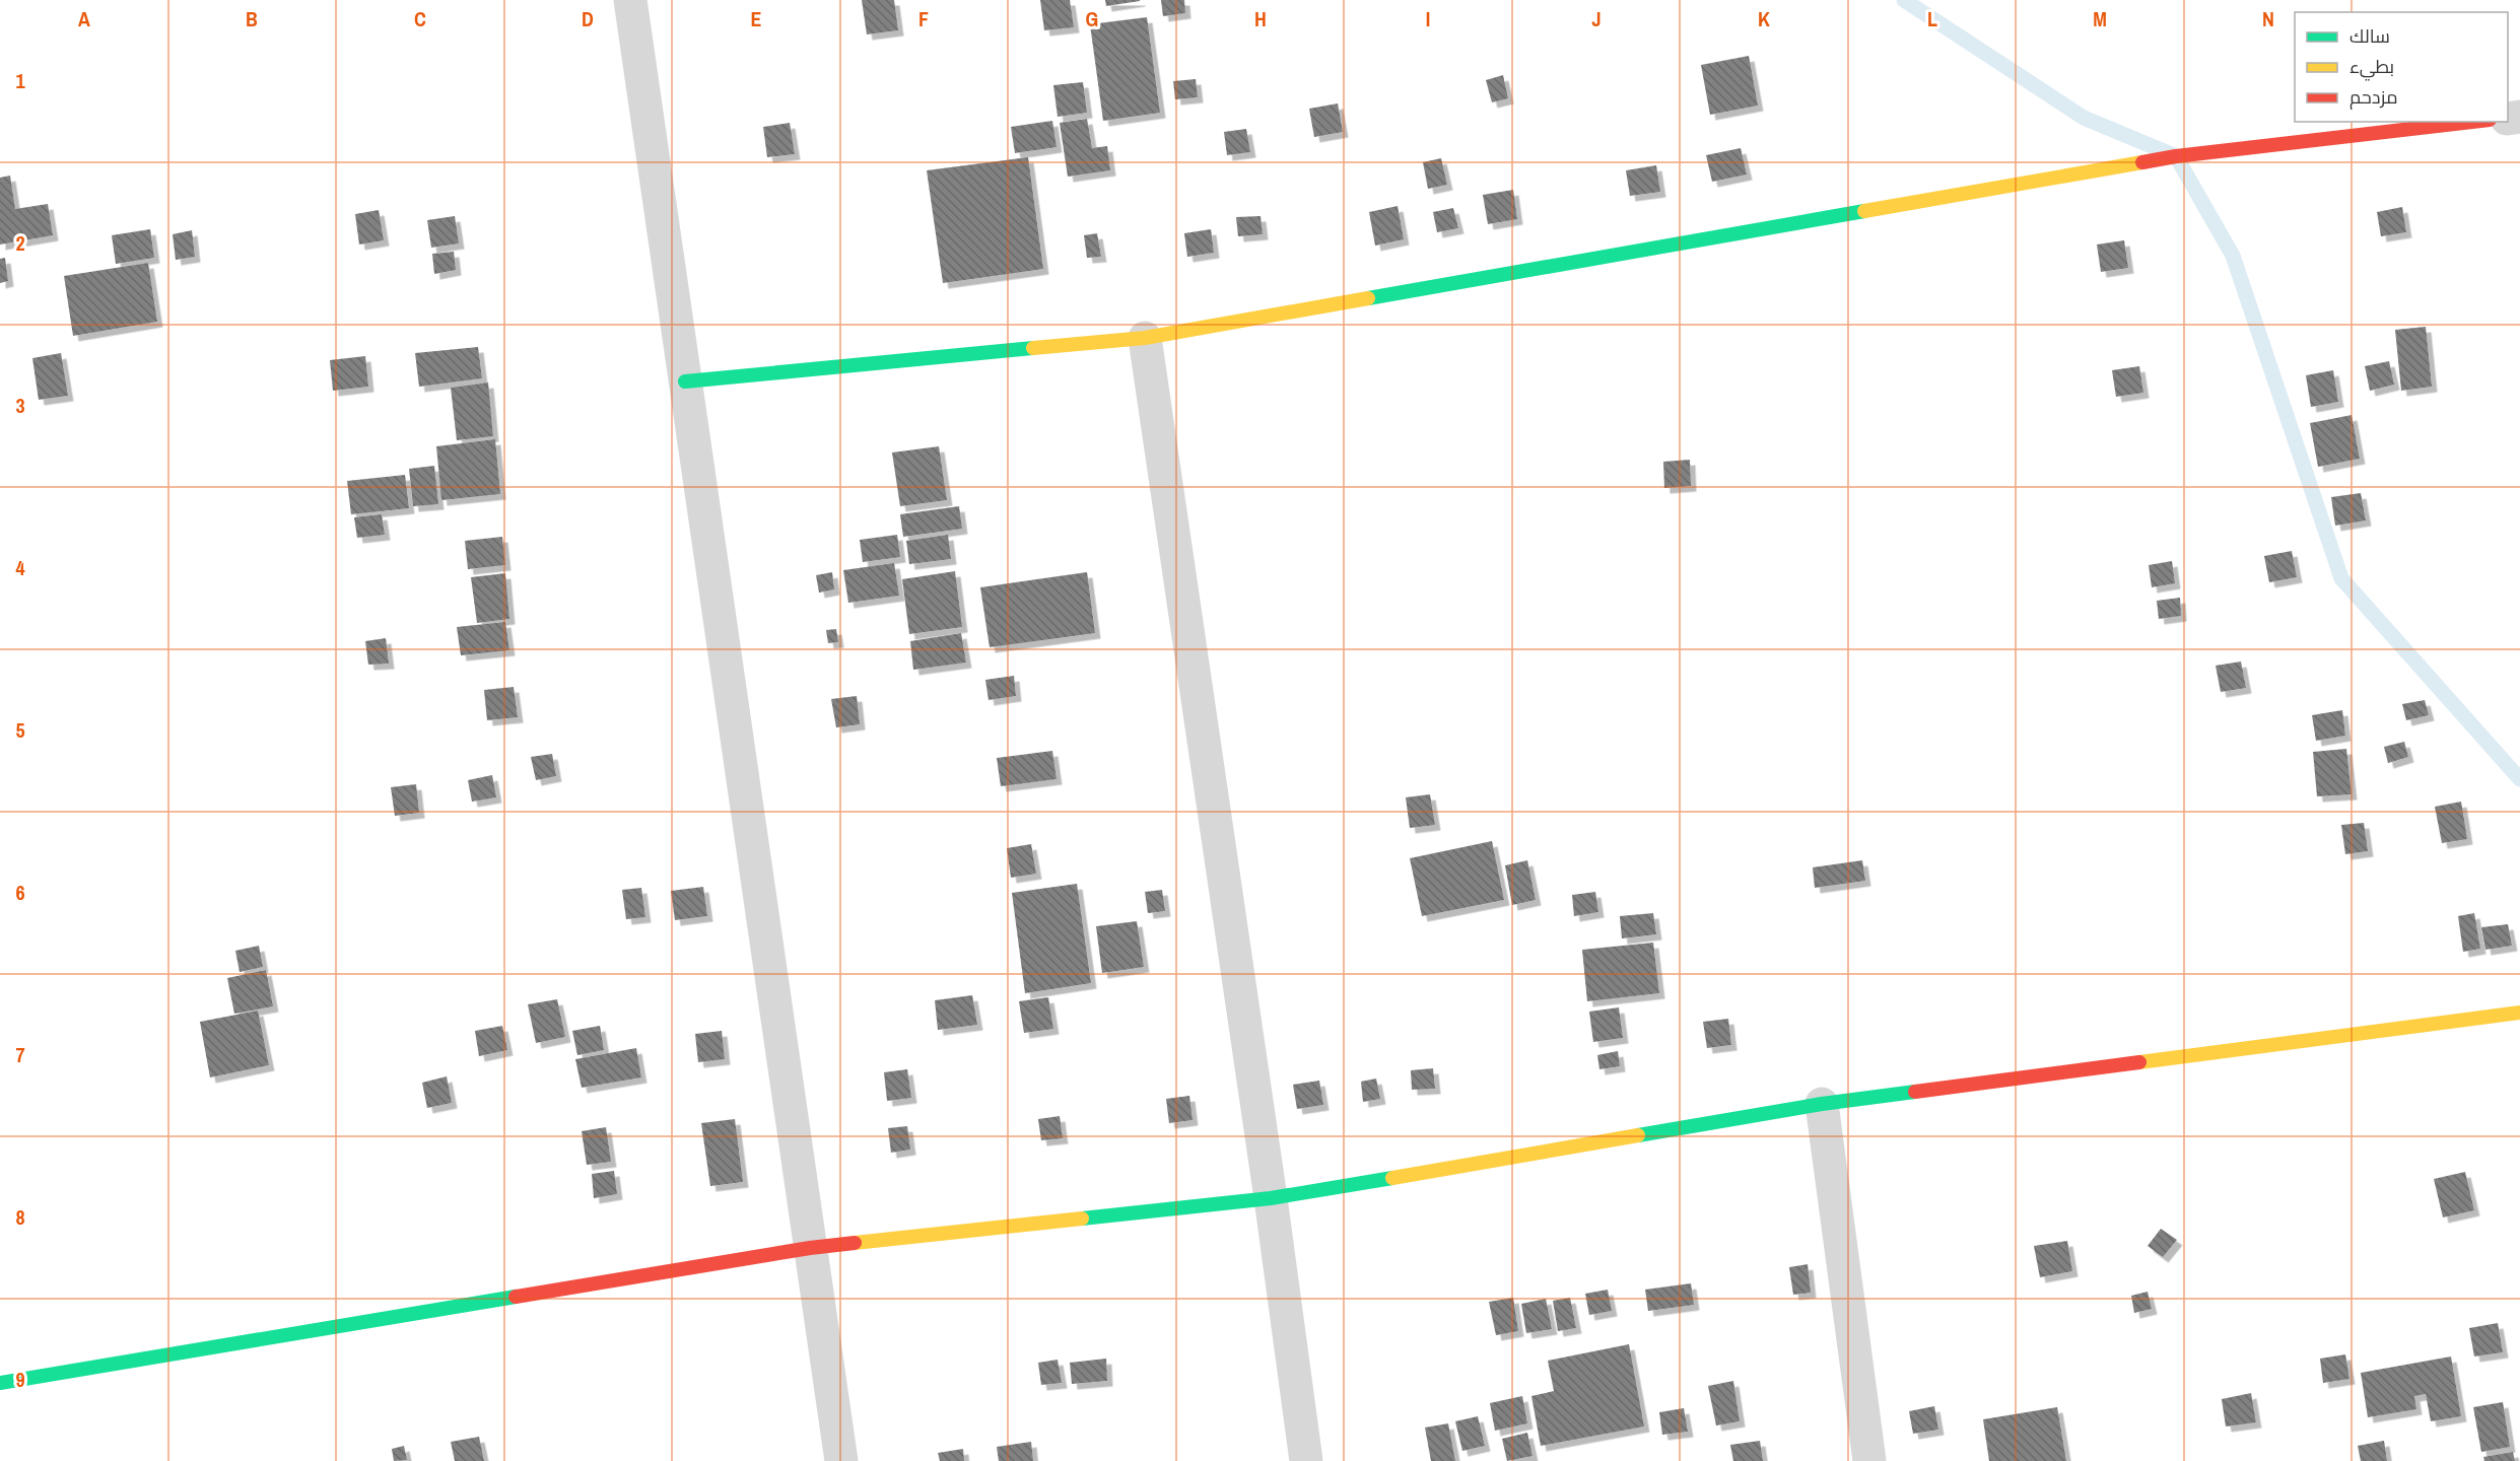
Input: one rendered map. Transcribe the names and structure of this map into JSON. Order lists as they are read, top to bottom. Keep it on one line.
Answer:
{"legend":["سالك","بطيء","مزدحم"],"grid":{"columns":["A","B","C","D","E","F","G","H","I","J","K","L","M","N"],"rows":["1","2","3","4","5","6","7","8","9"]}}
